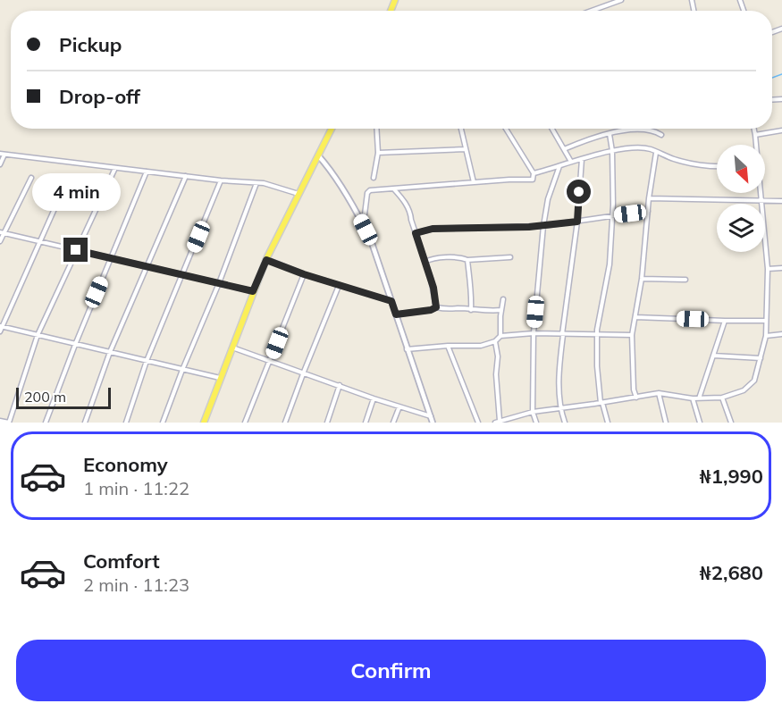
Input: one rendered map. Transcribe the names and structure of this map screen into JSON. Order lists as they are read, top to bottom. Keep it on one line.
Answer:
{"scale_bar":"200 m","north":"bottom right","page":{"banner":["Pickup","Drop-off"],"bubble":"4 min","scale":"200 m","list":[{"name":"Economy","note":"1 min · 11:22","value":"₦1,990"},{"name":"Comfort","note":"2 min · 11:23","value":"₦2,680"}],"buttons":"Confirm"}}
